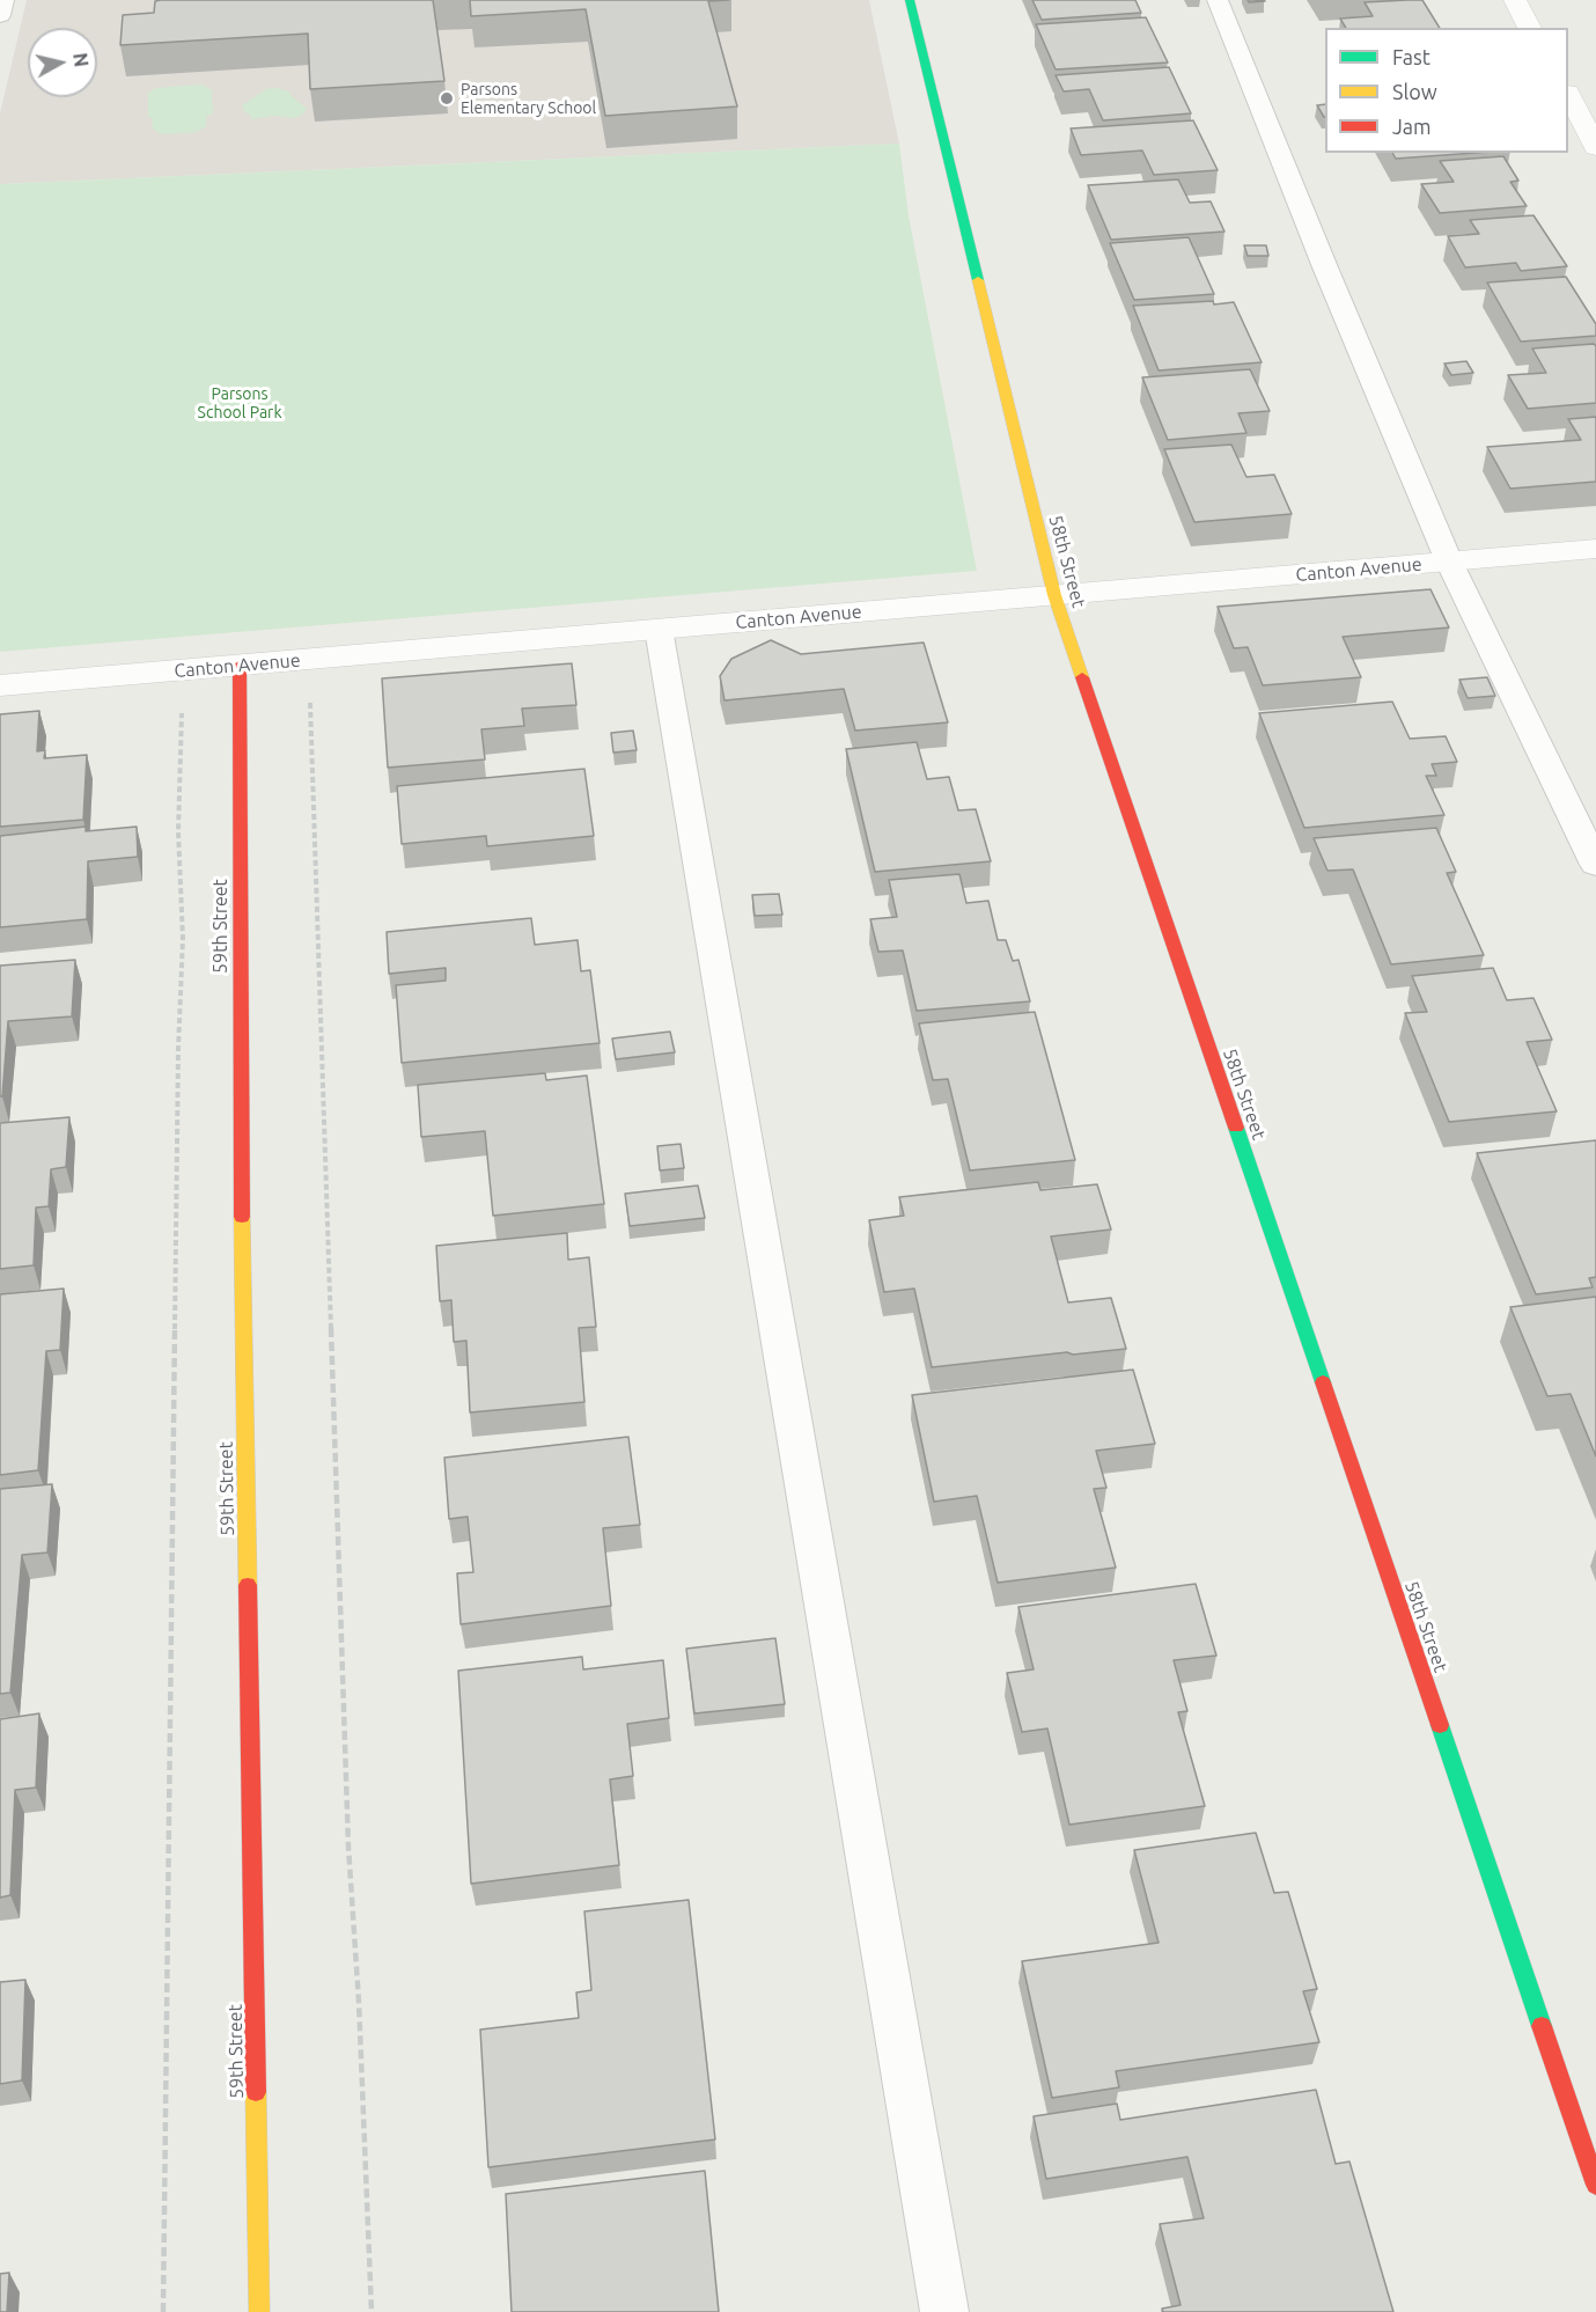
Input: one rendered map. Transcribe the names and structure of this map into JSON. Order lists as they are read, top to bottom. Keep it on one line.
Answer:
{"streets":{"street":["58th Street","Canton Avenue","59th Street"]},"crossings":[["58th Street","Canton Avenue"],["Canton Avenue","59th Street"]],"parks":["Parsons School Park"],"places":["Parsons Elementary School"],"legend":["Fast","Slow","Jam"],"north":"right"}
